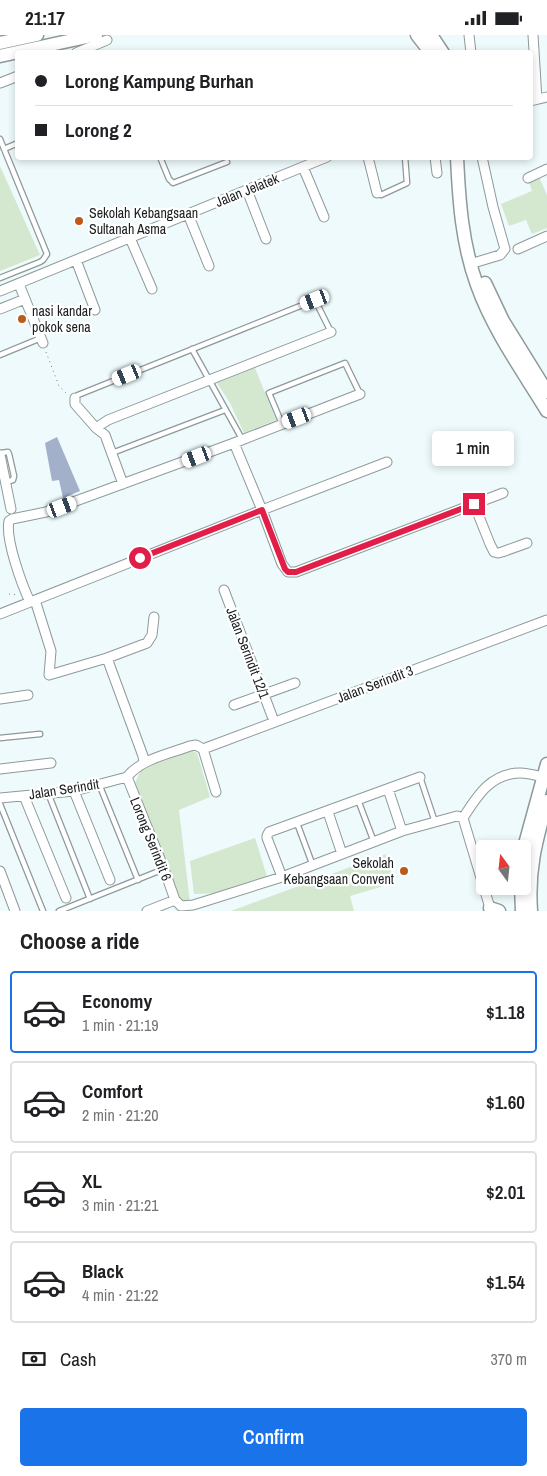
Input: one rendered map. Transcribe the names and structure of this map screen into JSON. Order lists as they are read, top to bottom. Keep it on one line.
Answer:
{"streets":{"street":["Jalan Jelatek","Jalan Serindit 12/1","Jalan Serindit 3","Jalan Serindit","Lorong Serindit 6"]},"crossings":[["Jalan Serindit","Lorong Serindit 6"]],"places":["Sekolah Kebangsaan Sultanah Asma","nasi kandar pokok sena","Sekolah Kebangsaan Convent"],"north":"top","page":{"status":"21:17","banner":["Lorong Kampung Burhan","Lorong 2"],"bubble":"1 min","heading":"Choose a ride","list":[{"name":"Economy","note":"1 min · 21:19","value":"$1.18"},{"name":"Comfort","note":"2 min · 21:20","value":"$1.60"},{"name":"XL","note":"3 min · 21:21","value":"$2.01"},{"name":"Black","note":"4 min · 21:22","value":"$1.54"}],"pay":["Cash","370 m"],"buttons":"Confirm"}}
